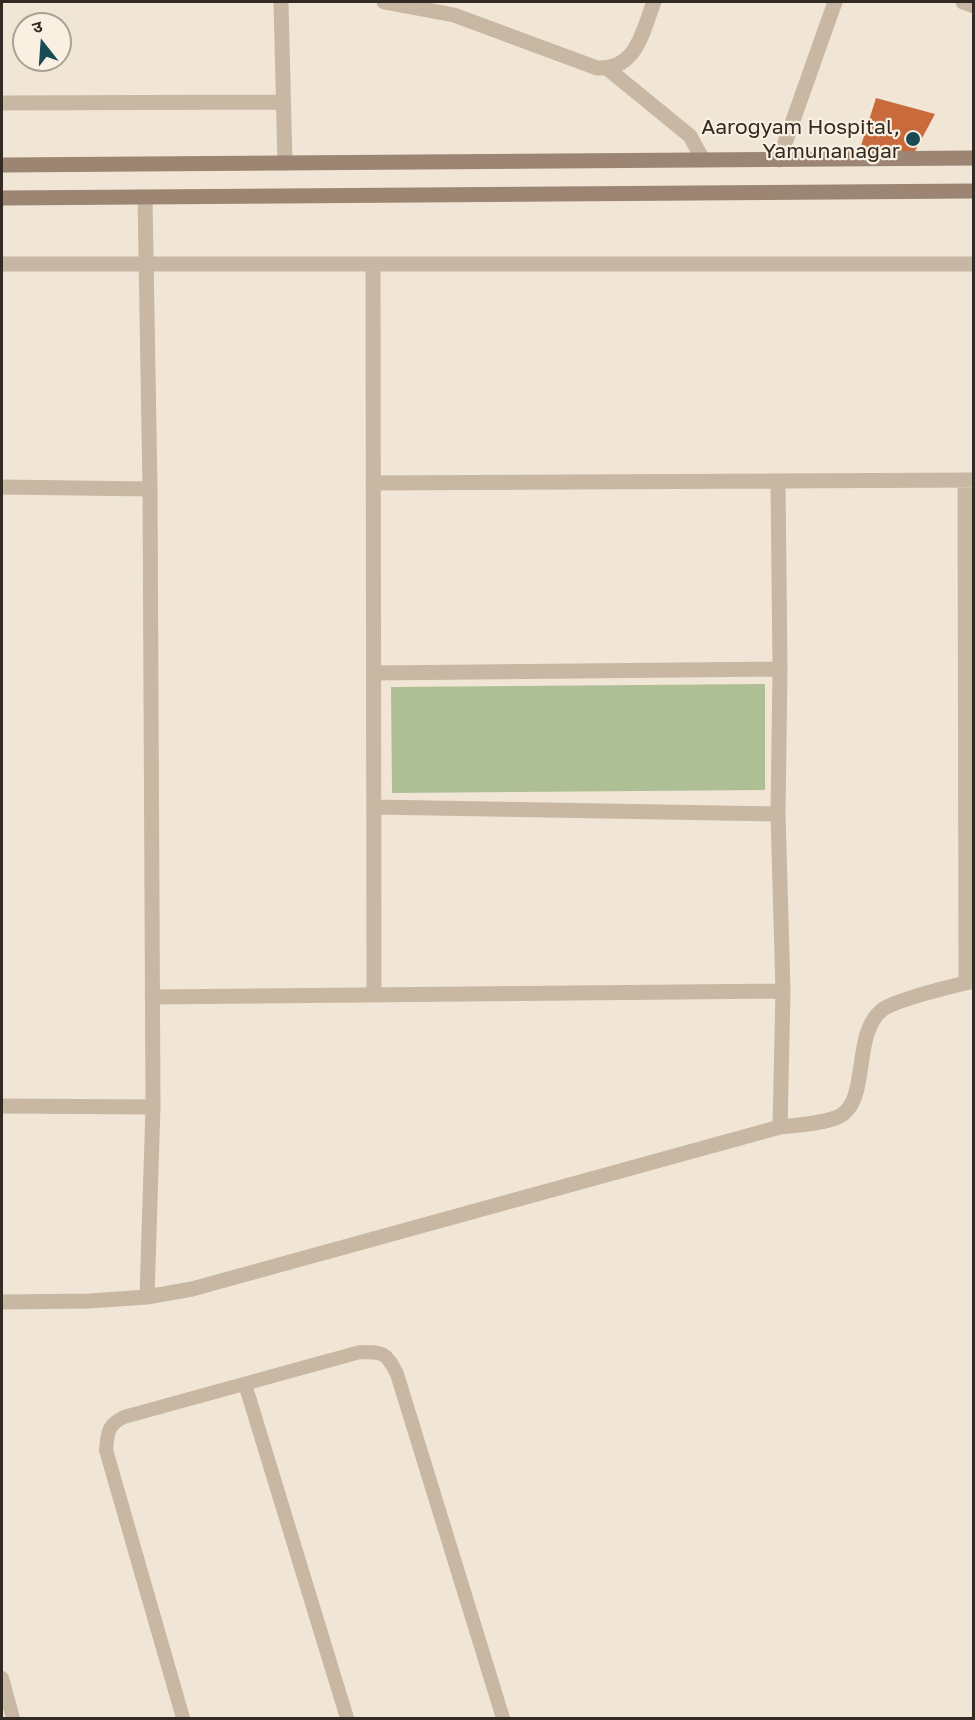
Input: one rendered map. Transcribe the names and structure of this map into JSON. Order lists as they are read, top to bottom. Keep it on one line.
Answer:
{"places":["Aarogyam Hospital, Yamunanagar"],"north":"top"}
